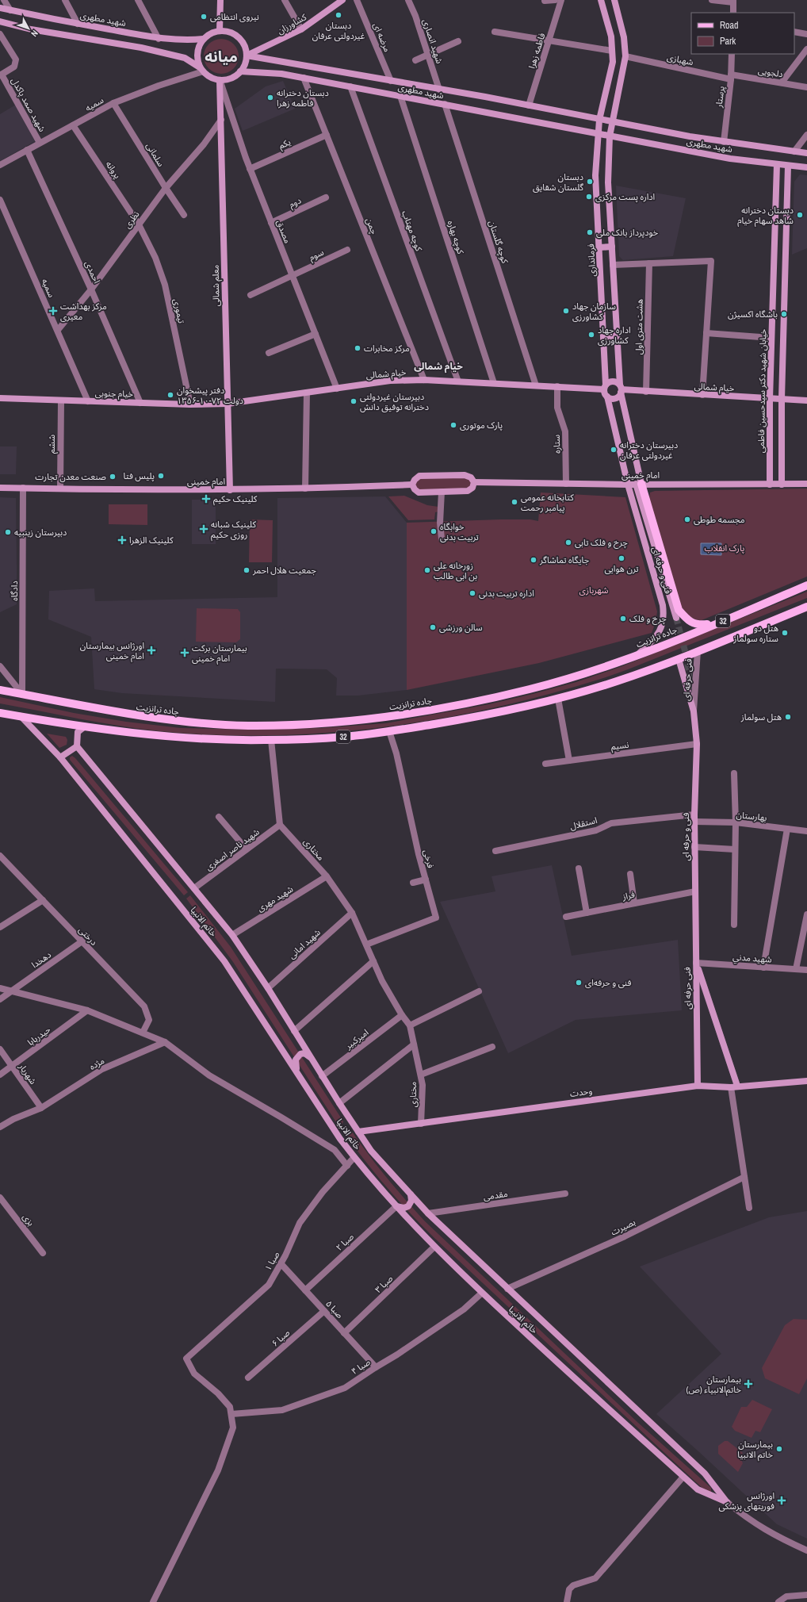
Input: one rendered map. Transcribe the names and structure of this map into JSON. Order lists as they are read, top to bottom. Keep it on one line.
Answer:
{"streets":{"main road":["شهید مطهری","کشاورزان","فرمانداری","معلم شمالی","خیام شمالی","خیابان شهید دکتر سیدحسین فاطمی","خیام جنوبی","امام خمینی","فنی و حرفه ای","32","جاده ترانزیت","فنی حرفه ای","خاتم الانبیا","وحدت"],"street":["مرضه ای","شهید انصاری","فاطمه زهرا","شهبازی","دلجویی","پرستار","سمیه","شهید صمد پاکدل","یکم","سلمانی","پروانه","دوم","نظری","چمن","کوچه مهتاب","مصدق","کوچه بهاره","کوچه گلستان","سوم","احمدی","سميه","تیموری","هشت متری اول","ششم","ستاره","دادگاه","نسيم","بهارستان","استقلال","شهید ناصر اصغری","مختاری","فرخی","فراز","شهید مهری","درختی","شهید امانی","شهيد مدني","دهخدا","حیدربابا","امیرکبیر","مژده","شهریار","مقدمی","بزی","بصيرت","صبا ۲","صبا ۱","صبا ۳","صبا ۵","صبا ۶","صبا ۴"]},"crossings":[["شهید مطهری","کشاورزان"],["شهید مطهری","مرضه ای"],["شهید مطهری","شهید انصاری"],["شهید مطهری","فاطمه زهرا"],["شهید مطهری","پرستار"],["شهید مطهری","سمیه"],["شهید مطهری","چمن"],["شهید مطهری","کوچه مهتاب"],["شهید مطهری","مصدق"],["شهید مطهری","کوچه بهاره"],["شهید مطهری","کوچه گلستان"],["شهید مطهری","فرمانداری"],["شهید مطهری","معلم شمالی"],["شهید مطهری","خیابان شهید دکتر سیدحسین فاطمی"],["کشاورزان","سمیه"],["کشاورزان","مصدق"],["کشاورزان","معلم شمالی"],["شهبازی","دلجویی"],["شهبازی","پرستار"],["دلجویی","پرستار"],["سمیه","شهید صمد پاکدل"],["سمیه","سلمانی"],["سمیه","پروانه"],["سمیه","مصدق"],["سمیه","احمدی"],["سمیه","معلم شمالی"],["یکم","چمن"],["یکم","مصدق"],["سلمانی","نظری"],["پروانه","نظری"],["پروانه","تیموری"],["دوم","مصدق"],["نظری","احمدی"],["نظری","معلم شمالی"],["نظری","سميه"],["نظری","تیموری"],["چمن","خیام شمالی"],["کوچه مهتاب","خیام شمالی"],["مصدق","سوم"],["مصدق","معلم شمالی"],["مصدق","خیام شمالی"],["کوچه بهاره","خیام شمالی"],["کوچه گلستان","خیام شمالی"],["فرمانداری","خیام شمالی"],["احمدی","خیام جنوبی"],["معلم شمالی","خیام شمالی"],["معلم شمالی","خیام جنوبی"],["معلم شمالی","امام خمینی"],["سميه","خیام جنوبی"],["تیموری","خیام جنوبی"],["هشت متری اول","خیام شمالی"],["خیام شمالی","خیابان شهید دکتر سیدحسین فاطمی"],["خیام شمالی","خیام جنوبی"],["خیام شمالی","ستاره"],["خیابان شهید دکتر سیدحسین فاطمی","امام خمینی"],["خیام جنوبی","ششم"],["ششم","امام خمینی"],["ستاره","امام خمینی"],["امام خمینی","فنی و حرفه ای"],["امام خمینی","دادگاه"],["فنی و حرفه ای","جاده ترانزیت"],["فنی و حرفه ای","فنی حرفه ای"],["فنی و حرفه ای","نسيم"],["فنی و حرفه ای","بهارستان"],["فنی و حرفه ای","استقلال"],["فنی و حرفه ای","فراز"],["فنی و حرفه ای","شهيد مدني"],["دادگاه","جاده ترانزیت"],["32","فنی حرفه ای"],["32","فرخی"],["32","خاتم الانبیا"],["فنی حرفه ای","شهيد مدني"],["فنی حرفه ای","وحدت"],["فنی حرفه ای","بصيرت"],["بهارستان","استقلال"],["شهید ناصر اصغری","مختاری"],["شهید ناصر اصغری","خاتم الانبیا"],["مختاری","فرخی"],["مختاری","شهید مهری"],["مختاری","شهید امانی"],["مختاری","امیرکبیر"],["مختاری","وحدت"],["شهید مهری","خاتم الانبیا"],["خاتم الانبیا","شهید امانی"],["خاتم الانبیا","امیرکبیر"],["خاتم الانبیا","وحدت"],["خاتم الانبیا","مقدمی"],["خاتم الانبیا","بصيرت"],["خاتم الانبیا","صبا ۲"],["خاتم الانبیا","صبا ۱"],["خاتم الانبیا","صبا ۳"],["خاتم الانبیا","صبا ۴"],["درختی","دهخدا"],["حیدربابا","شهریار"],["مژده","شهریار"],["صبا ۲","صبا ۵"],["صبا ۱","صبا ۵"],["صبا ۱","صبا ۴"],["صبا ۳","صبا ۵"],["صبا ۵","صبا ۶"],["صبا ۵","صبا ۴"]],"districts":["میانه","خیام شمالی"],"parks":["پارک انقلاب","شهربازی"],"places":{"other":["دبستان غیردولتی عرفان","نیروی انتظامی","دبستان دخترانه فاطمه زهرا","دبستان گلستان شقایق","اداره پست مرکزی","دبستان دخترانه شاهد سهام خیام","خودپرداز بانک ملی","سازمان جهاد کشاورزی","باشگاه اکسیژن","اداره جهاد کشاورزی","مرکز مخابرات","دفتر پیشخوان دولت ۷۲-۱۰-۱۳۵۶","دبیرستان غیردولتی دخترانه توفیق دانش","پارک موتوری","دبیرستان دخترانه غیردولتی عرفان","پلیس فتا","صنعت معدن تجارت","کتابخانه عمومی پیامبر رحمت","مجسمه طوطی","خوابگاه تربیت بدنی","دبیرستان زینبیه","چرخ و فلک تابی","ترن هوایی","جایگاه تماشاگر","جمعیت هلال احمر","زورخانه علی بن ابی طالب","اداره تربیت بدنی","چرخ و فلک","سالن ورزشی","هتل دو ستاره سولماز","هتل سولماز","فنی و حرفه‌ای","بیمارستان خاتم الانبیا"],"health":["مرکز بهداشت معیری","کلینیک حکیم","کلینیک شبانه روزی حکیم","کلینیک الزهرا","اورژانس بیمارستان امام خمینی","بیمارستان برکت امام خمینی","بیمارستان خاتم‌الانبیاء (ص)","اورژانس فوریتهای پزشکی"]},"legend":["Road","Park"],"north":"bottom right"}
